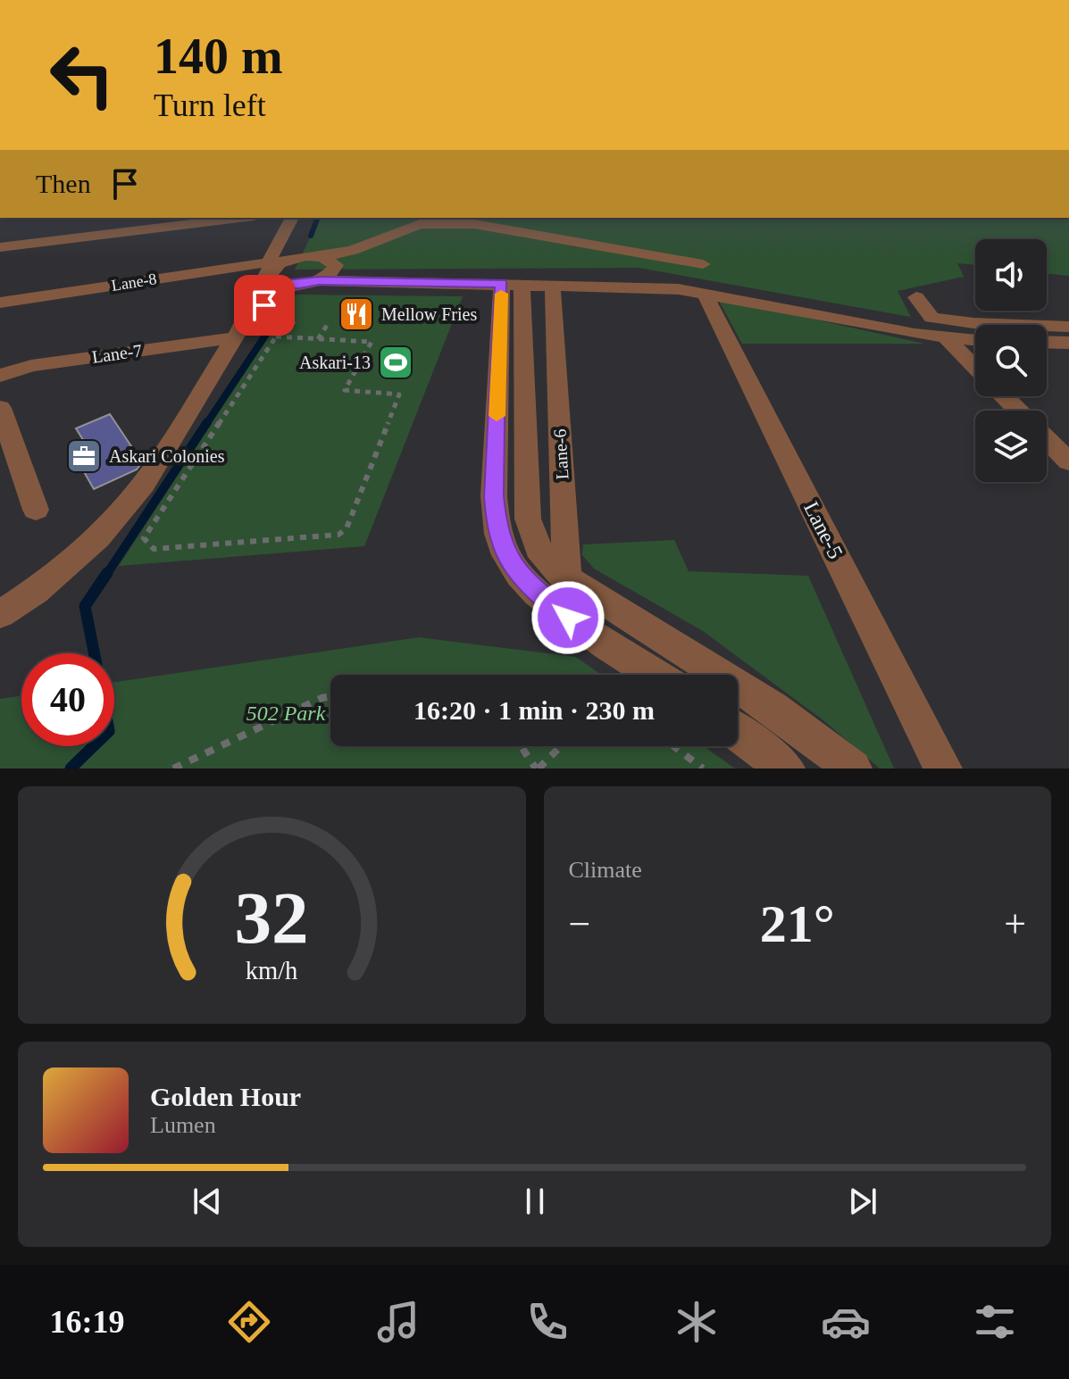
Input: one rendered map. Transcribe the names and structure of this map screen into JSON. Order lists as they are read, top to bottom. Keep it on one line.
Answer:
{"streets":{"street":["Lane-8","Lane-7","Lane-6","Lane-5"]},"parks":["502 Park"],"places":{"restaurant":["Mellow Fries"],"sports":["Askari-13"],"office":["Askari Colonies"]},"page":{"turn":["140 m","Turn left"],"then":"Then","limit":"40","trip":"16:20 · 1 min · 230 m","tile":"Climate","heat":["−","21°","+"],"song":["Golden Hour","Lumen"],"tabs":"16:19","gauge":["32","km/h"]}}
